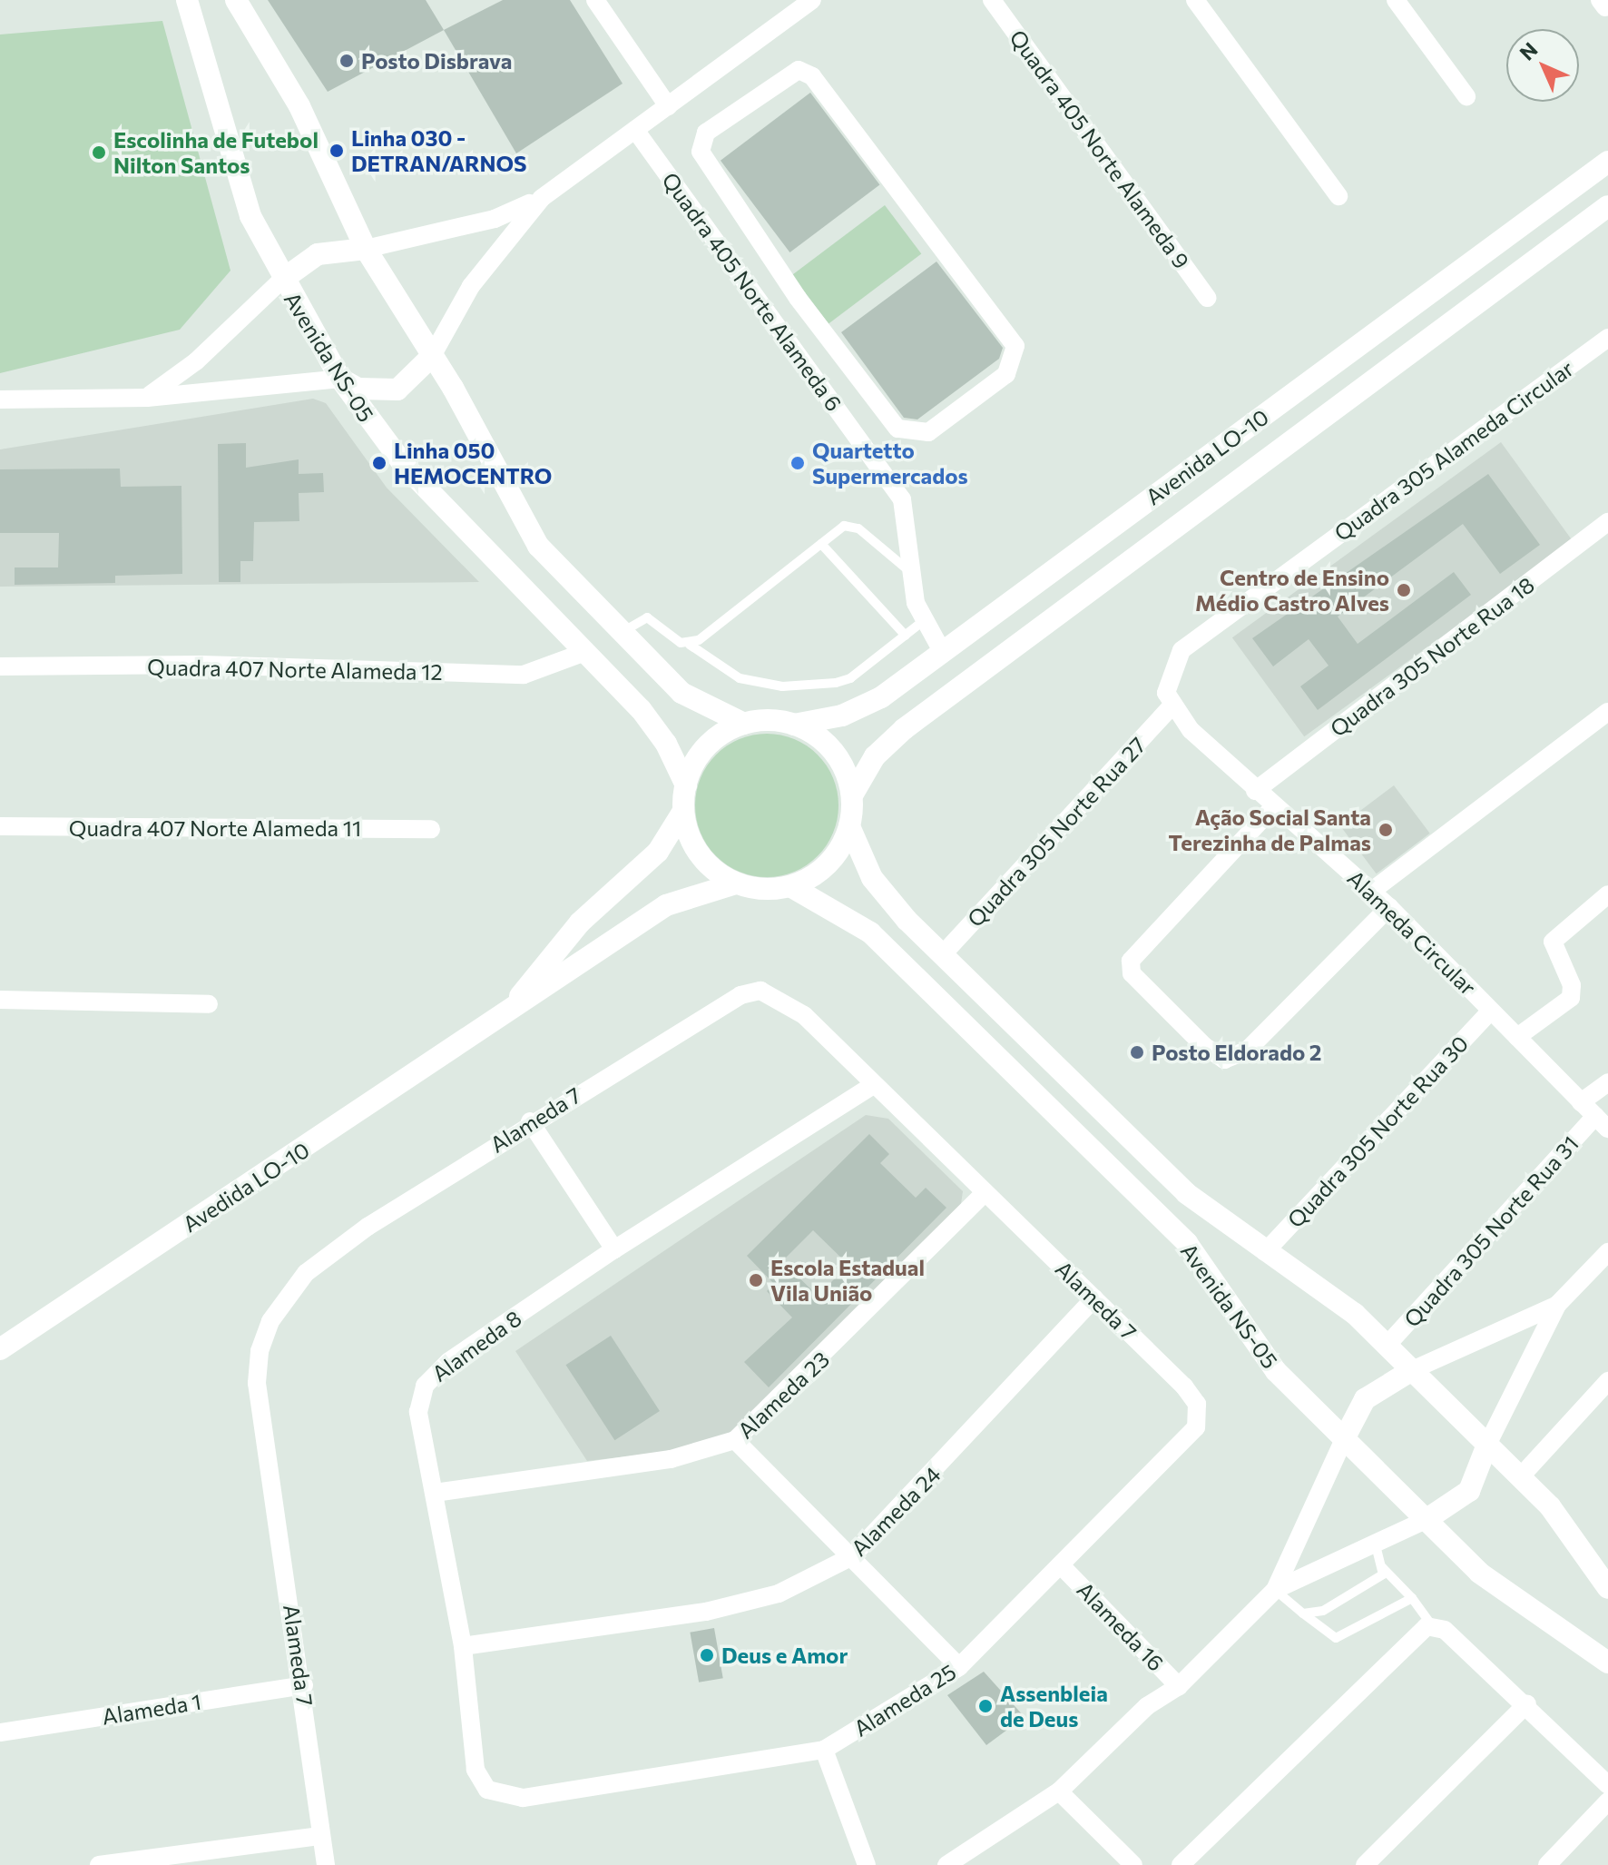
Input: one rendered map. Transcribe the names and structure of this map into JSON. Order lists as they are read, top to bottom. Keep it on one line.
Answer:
{"streets":{"street":["Quadra 405 Norte Alameda 9","Quadra 405 Norte Alameda 6","Avenida NS-05","Quadra 305 Alameda Circular","Avenida LO-10","Quadra 305 Norte Rua 18","Quadra 407 Norte Alameda 12","Quadra 407 Norte Alameda 11","Quadra 305 Norte Rua 27","Alameda Circular","Alameda 7","Quadra 305 Norte Rua 30","Avedida LO-10","Quadra 305 Norte Rua 31","Alameda 8","Alameda 23","Alameda 24","Alameda 16","Alameda 25","Alameda 1"]},"crossings":[["Quadra 405 Norte Alameda 6","Avenida LO-10"],["Avenida NS-05","Avenida LO-10"],["Avenida NS-05","Quadra 407 Norte Alameda 12"],["Avenida NS-05","Quadra 305 Norte Rua 27"],["Avenida NS-05","Quadra 305 Norte Rua 30"],["Avenida NS-05","Avedida LO-10"],["Avenida NS-05","Quadra 305 Norte Rua 31"],["Quadra 305 Alameda Circular","Quadra 305 Norte Rua 27"],["Quadra 305 Alameda Circular","Alameda Circular"],["Avenida LO-10","Avedida LO-10"],["Quadra 305 Norte Rua 18","Alameda Circular"],["Quadra 305 Norte Rua 27","Alameda Circular"],["Alameda Circular","Quadra 305 Norte Rua 30"],["Alameda Circular","Quadra 305 Norte Rua 31"],["Alameda 7","Alameda 8"],["Alameda 7","Alameda 23"],["Alameda 7","Alameda 24"],["Alameda 7","Alameda 25"],["Alameda 7","Alameda 1"],["Alameda 8","Alameda 23"],["Alameda 8","Alameda 24"],["Alameda 8","Alameda 25"],["Alameda 16","Alameda 25"]],"places":["Posto Disbrava","Linha 030 - DETRAN/ARNOS","Escolinha de Futebol Nilton Santos","Linha 050 HEMOCENTRO","Quartetto Supermercados","Centro de Ensino Médio Castro Alves","Ação Social Santa Terezinha de Palmas","Posto Eldorado 2","Escola Estadual Vila União","Deus e Amor","Assenbleia de Deus"],"north":"top left"}
